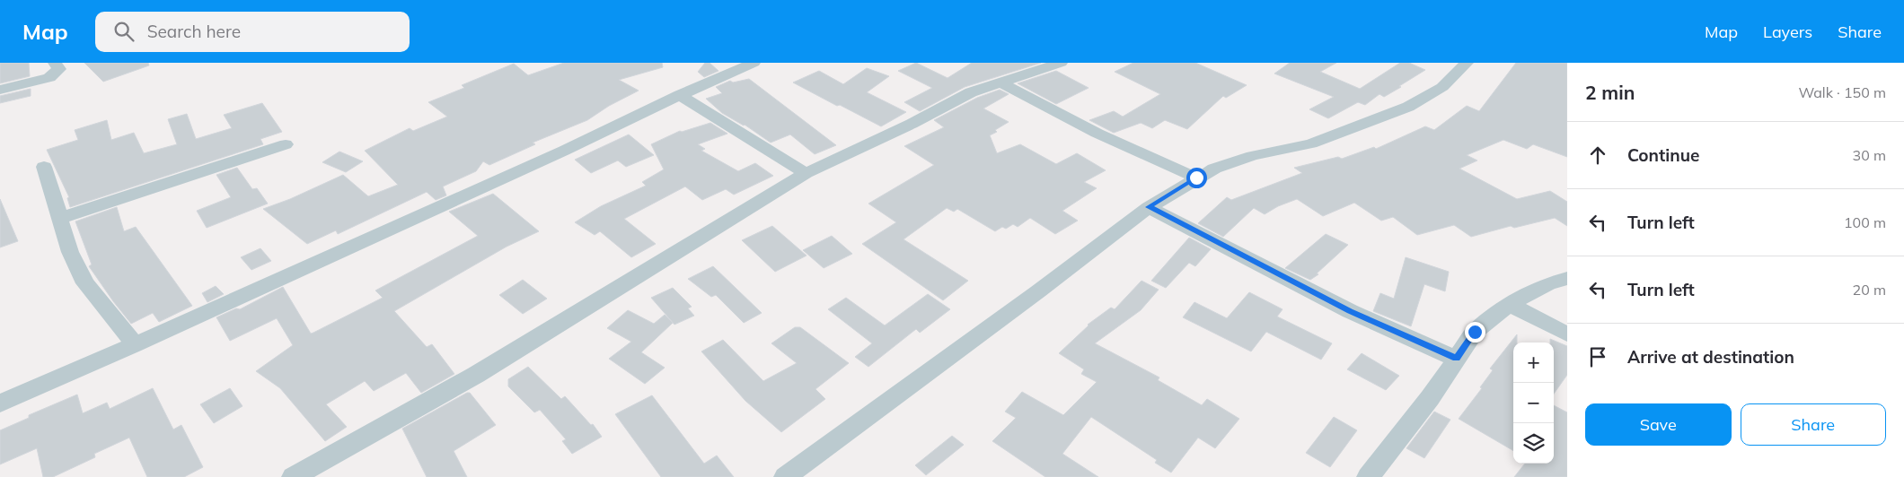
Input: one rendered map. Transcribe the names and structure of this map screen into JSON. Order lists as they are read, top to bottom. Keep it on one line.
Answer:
{"page":{"header":"Map","search":"Search here","nav":["Map","Layers","Share"],"heading":["2 min","Walk · 150 m"],"list":[["Continue","30 m"],["Turn left","100 m"],["Turn left","20 m"],"Arrive at destination"],"map_buttons":["+","−"],"buttons":["Save","Share"]}}
